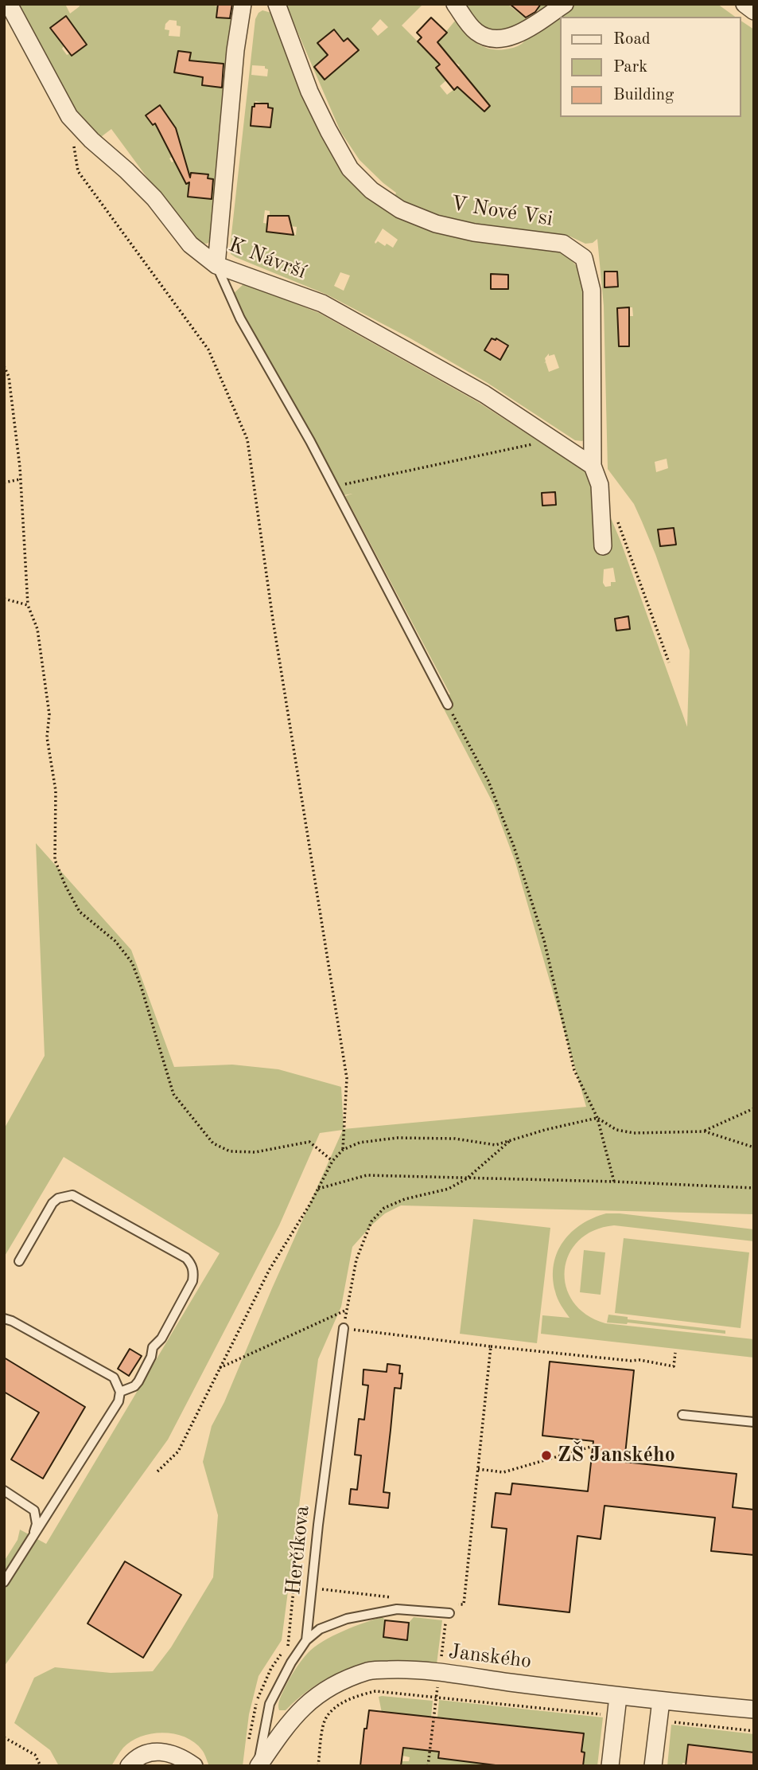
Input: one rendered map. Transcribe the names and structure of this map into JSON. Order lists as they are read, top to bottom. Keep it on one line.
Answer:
{"streets":{"street":["V Nové Vsi","K Návrší","Janského"],"lane":["Herčíkova"]},"crossings":[["V Nové Vsi","K Návrší"],["Herčíkova","Janského"]],"places":["ZŠ Janského"],"legend":["Road","Park","Building"]}
